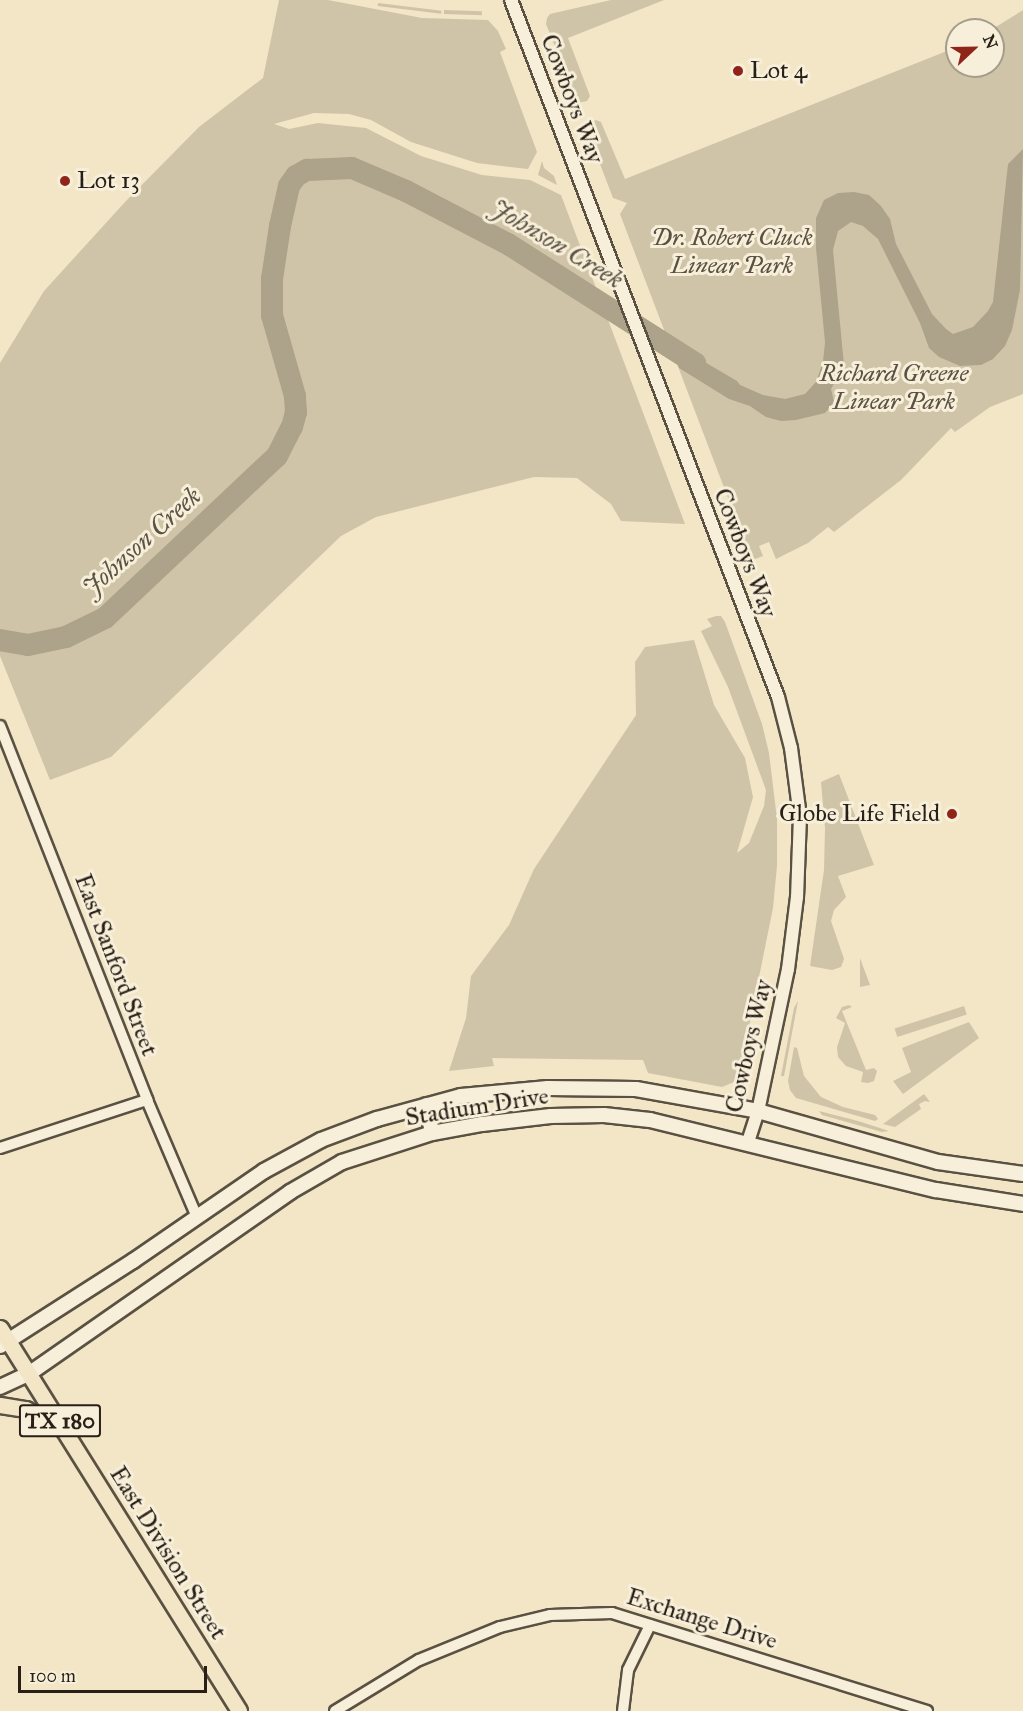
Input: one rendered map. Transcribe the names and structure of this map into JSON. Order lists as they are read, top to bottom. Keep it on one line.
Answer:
{"streets":{"main road":["Stadium Drive","TX 180","East Division Street"],"street":["Cowboys Way","East Sanford Street","Exchange Drive"]},"crossings":[["Cowboys Way","Stadium Drive"],["East Sanford Street","Stadium Drive"],["Stadium Drive","East Division Street"]],"water":["Johnson Creek"],"parks":["Dr. Robert Cluck Linear Park","Richard Greene Linear Park"],"places":["Lot 4","Lot 13","Globe Life Field"],"scale_bar":"100 m","north":"right"}
